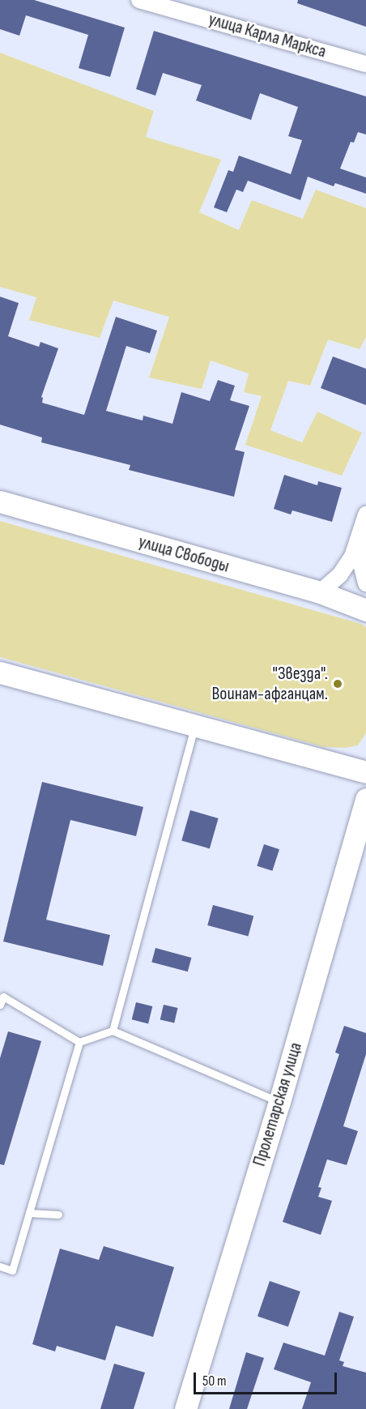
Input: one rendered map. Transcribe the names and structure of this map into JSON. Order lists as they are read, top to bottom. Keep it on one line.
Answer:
{"streets":{"main road":["улица Свободы","Пролетарская улица"],"street":["улица Карла Маркса"]},"places":["\"Звезда\". Воинам-афганцам."],"scale_bar":"50 m"}
